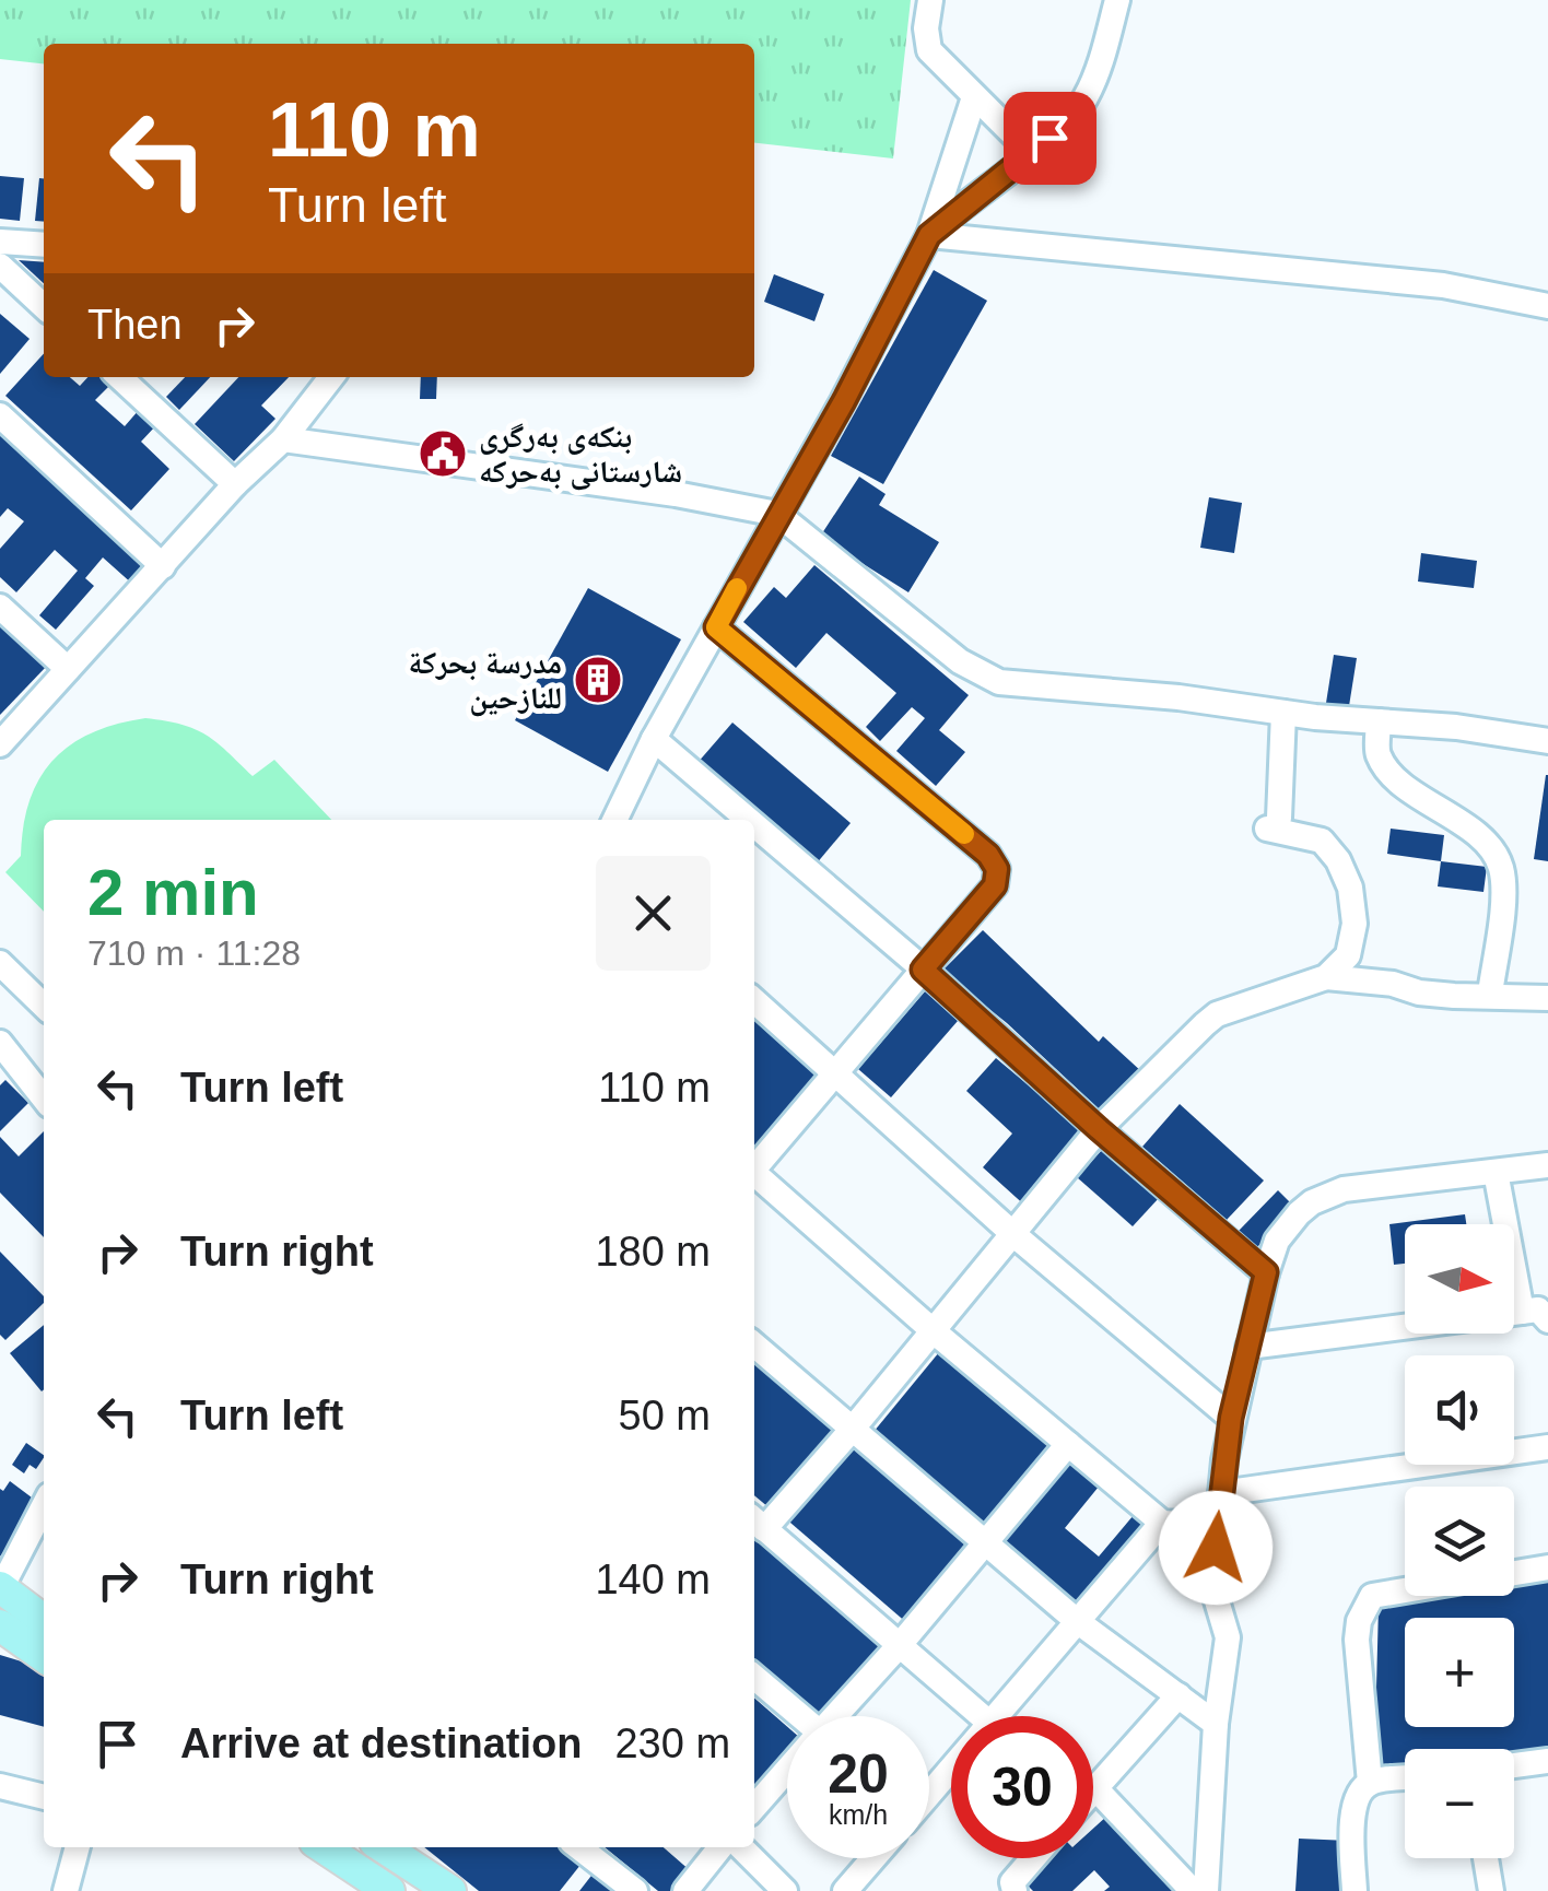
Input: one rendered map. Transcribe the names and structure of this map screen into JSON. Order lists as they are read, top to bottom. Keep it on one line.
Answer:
{"places":{"public building":["بنکەی بەرگری شارستانی بەحرکە"],"building":["مدرسة بحركة للنازحين"]},"north":"right","page":{"turn":["110 m","Turn left"],"then":"Then","heading":["2 min","710 m · 11:28"],"list":[{"name":"Turn left","value":"110 m"},{"name":"Turn right","value":"180 m"},{"name":"Turn left","value":"50 m"},{"name":"Turn right","value":"140 m"},{"name":"Arrive at destination","value":"230 m"}],"map_buttons":["+","−"],"speed":"20 km/h","limit":"30"}}
